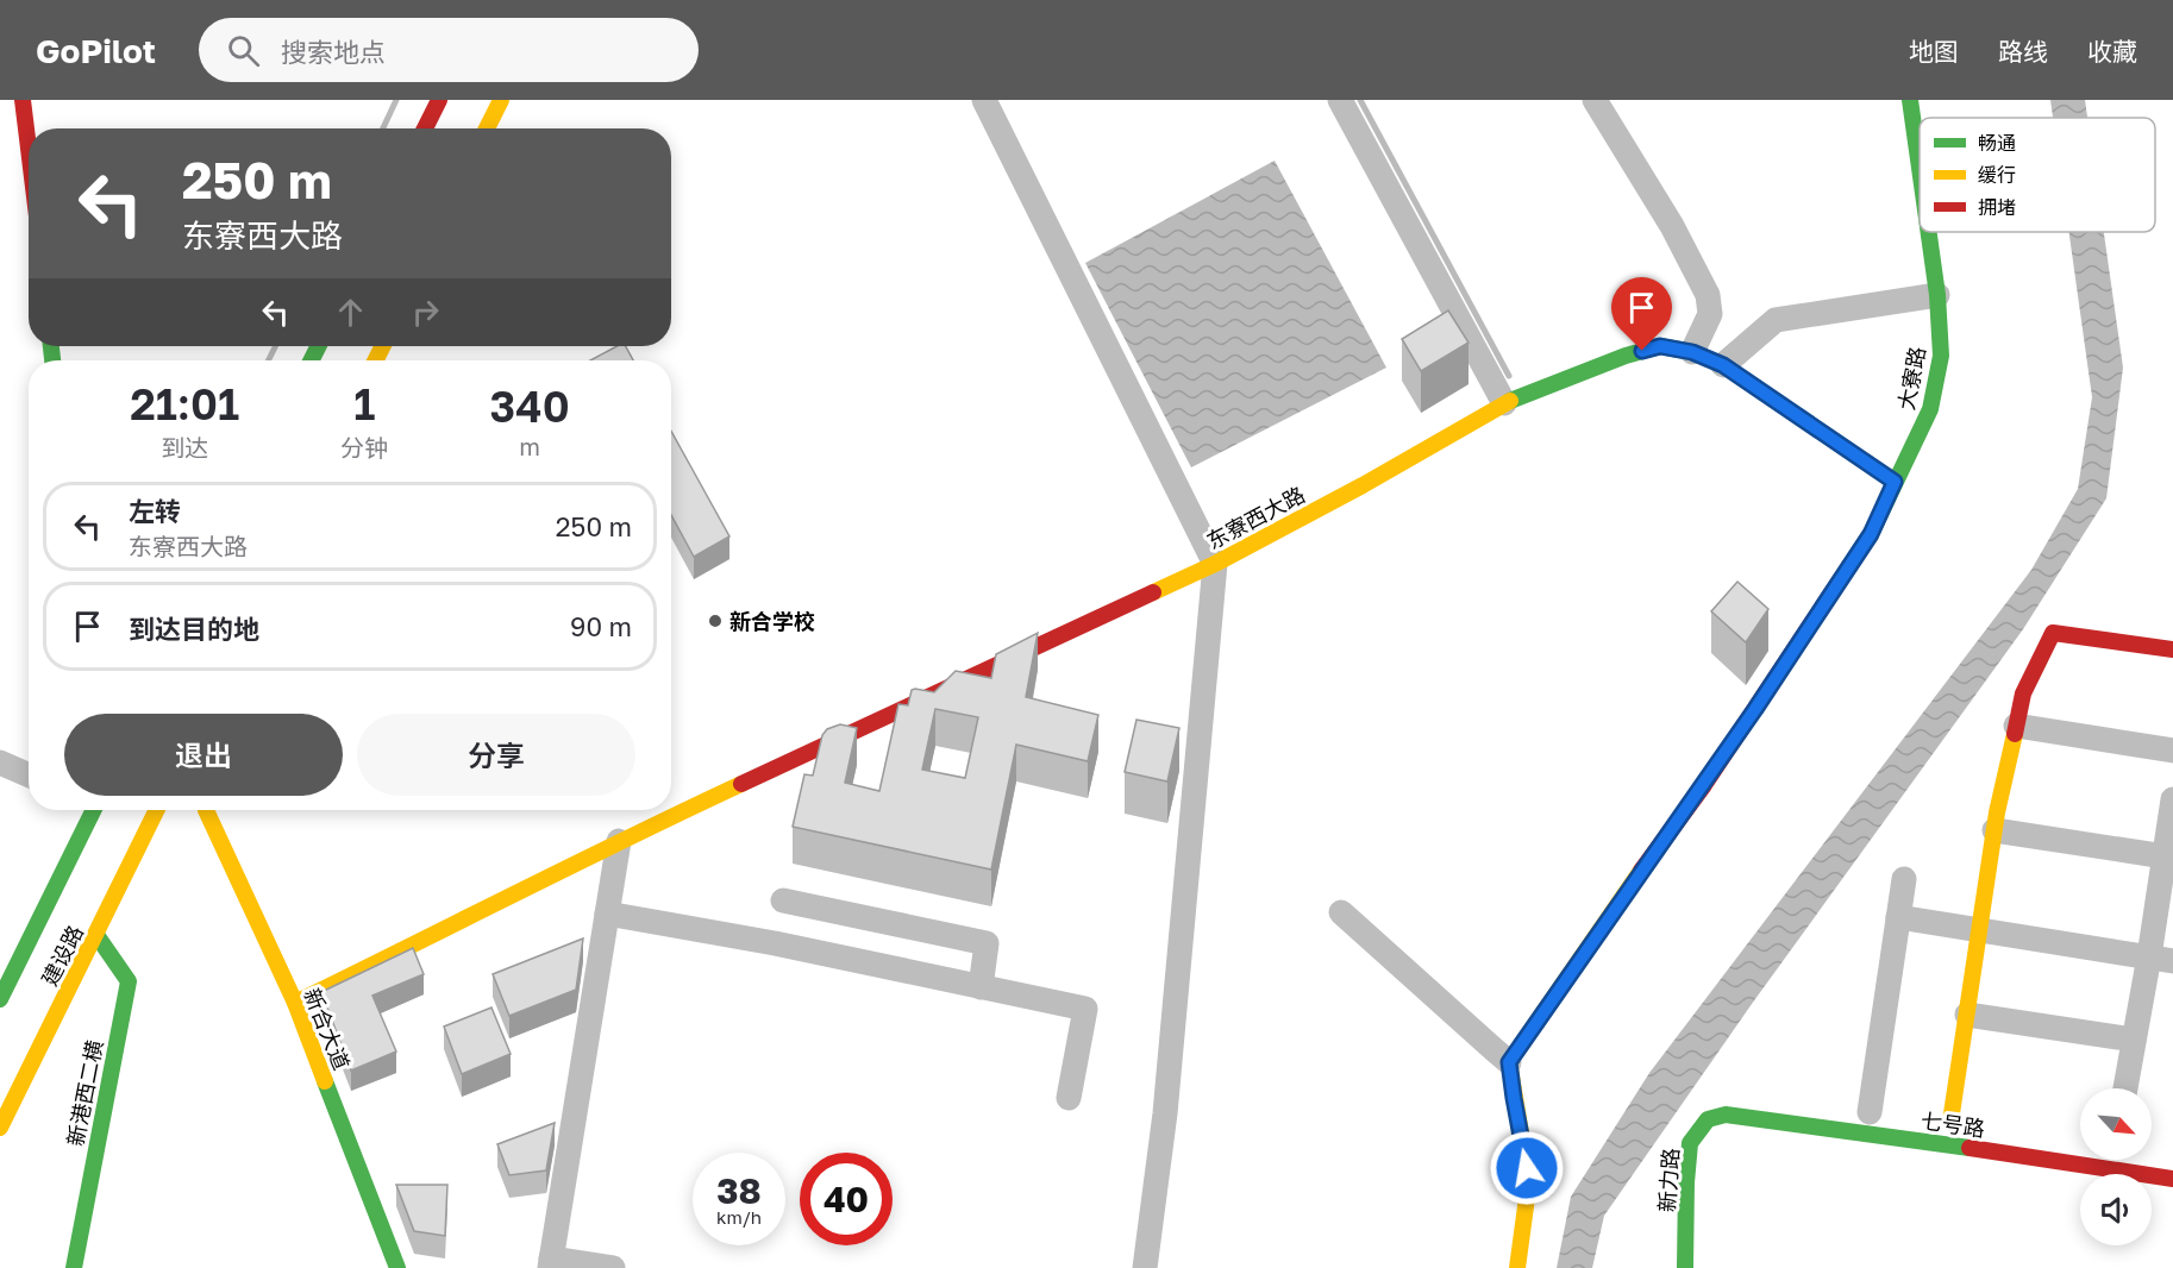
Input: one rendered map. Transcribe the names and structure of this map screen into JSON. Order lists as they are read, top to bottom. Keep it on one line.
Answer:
{"streets":{"street":["大寮路","东寮西大路","建设路","新合大道","新港西二横","七号路","新力路"]},"crossings":[["大寮路","东寮西大路"],["东寮西大路","新合大道"],["建设路","新港西二横"],["七号路","新力路"]],"places":["新合学校"],"legend":["畅通","缓行","拥堵"],"north":"bottom right","page":{"header":"GoPilot","search":"搜索地点","nav":["地图","路线","收藏"],"turn":["250 m","东寮西大路"],"eta":["21:01","到达","1","分钟","340","m"],"list":[{"name":"左转","note":"东寮西大路","value":"250 m"},{"name":"到达目的地","value":"90 m"}],"buttons":["退出","分享"],"speed":"38 km/h","limit":"40"}}
